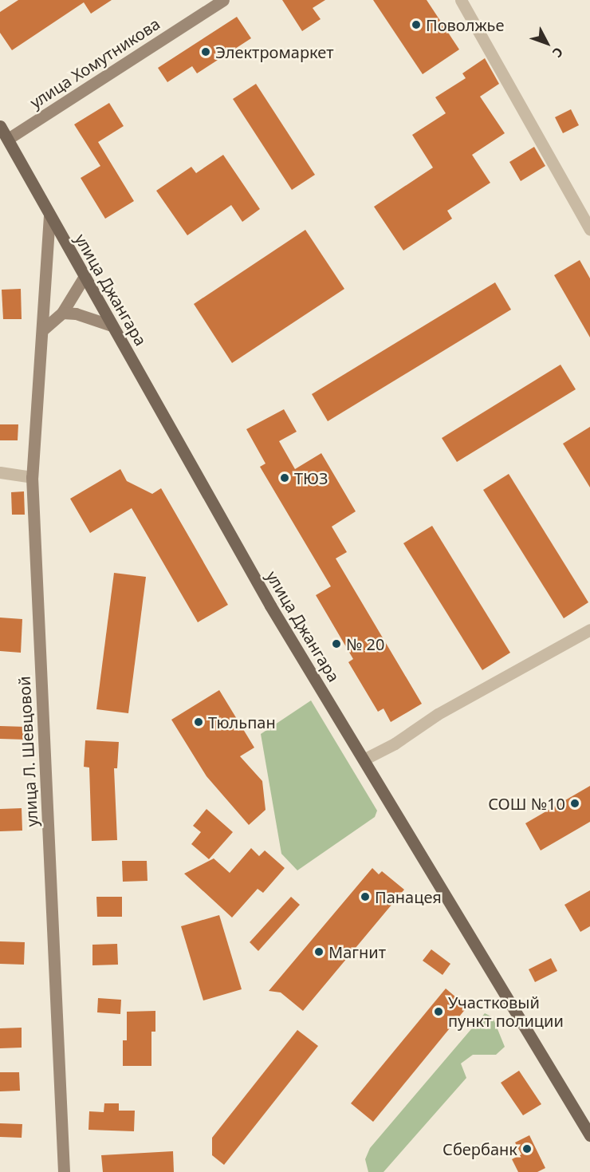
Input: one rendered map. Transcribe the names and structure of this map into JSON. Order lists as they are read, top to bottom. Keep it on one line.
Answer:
{"streets":{"main road":["улица Джангара"],"street":["улица Хомутникова","улица Л. Шевцовой"]},"crossings":[["улица Хомутникова","улица Джангара"],["улица Джангара","улица Л. Шевцовой"]],"places":["Поволжье","Электромаркет","ТЮЗ","№ 20","Тюльпан","СОШ №10","Панацея","Магнит","Участковый пункт полиции","Сбербанк"],"north":"bottom right"}
